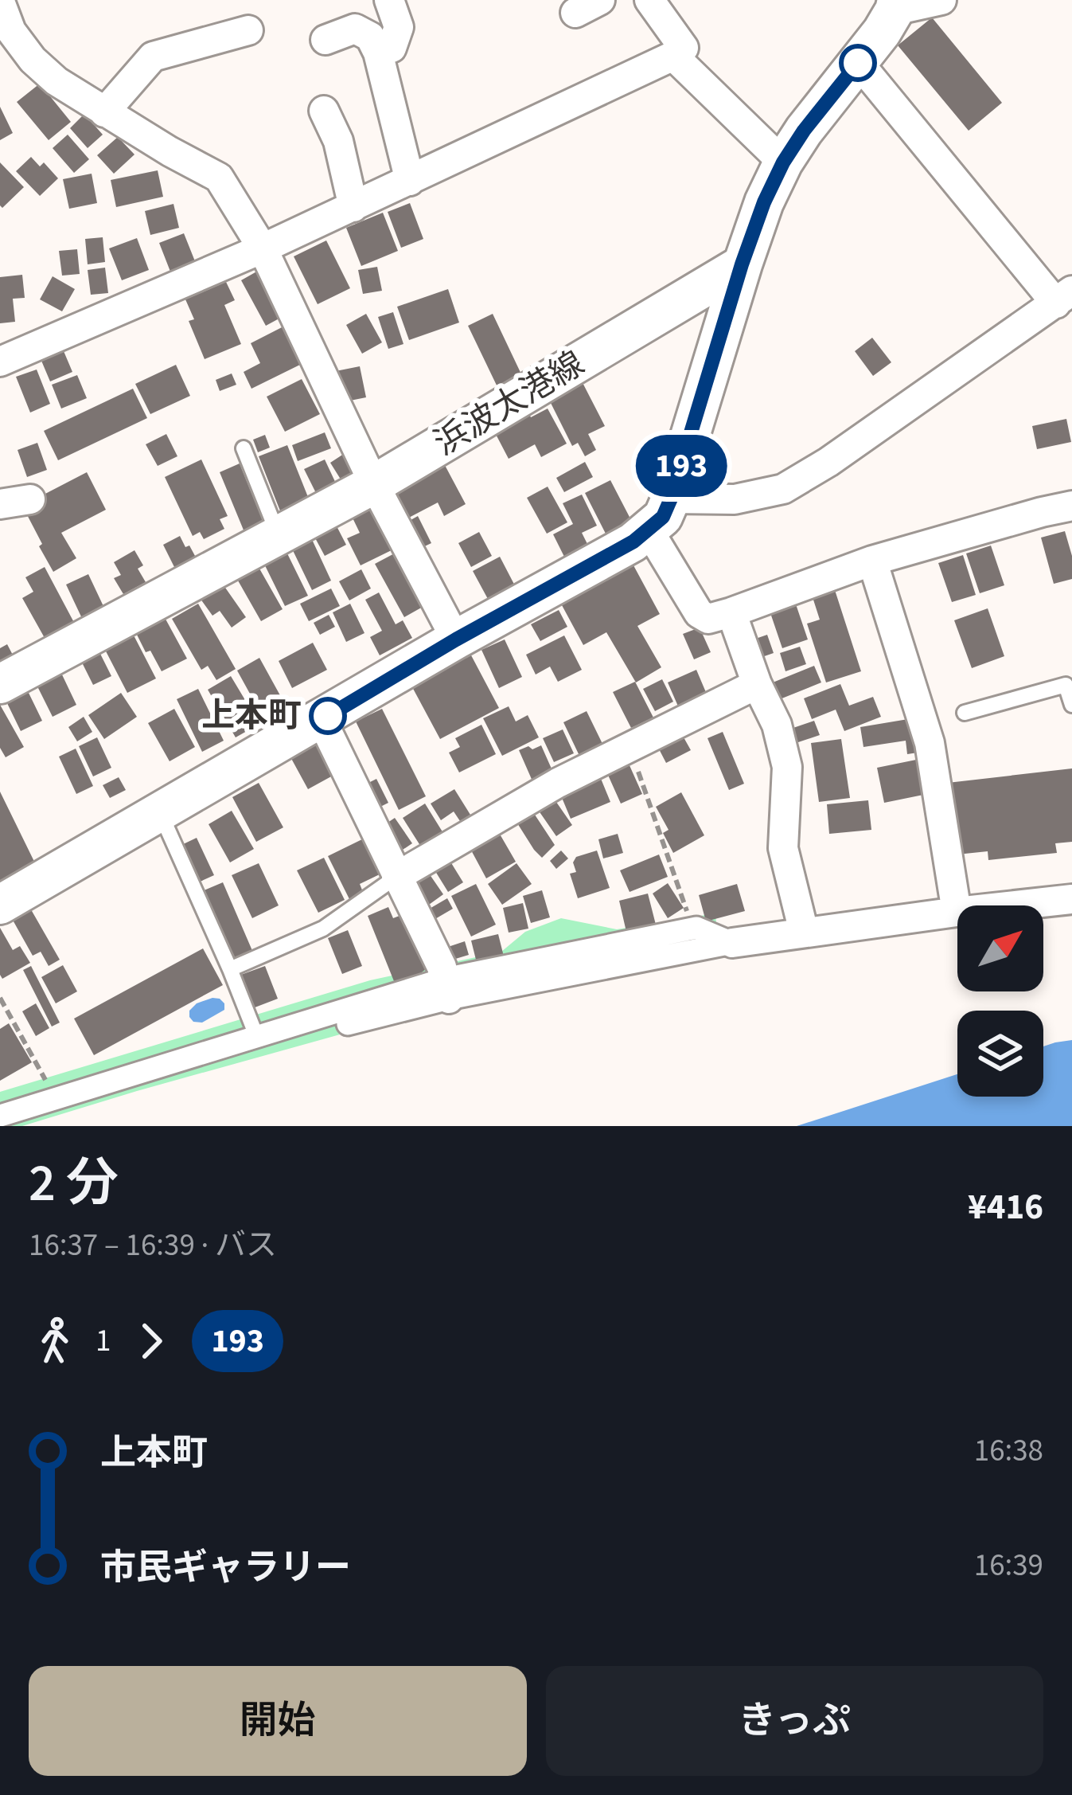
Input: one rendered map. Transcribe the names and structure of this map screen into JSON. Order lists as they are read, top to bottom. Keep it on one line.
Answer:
{"streets":{"main road":["浜波太港線"]},"places":["上本町"],"lines":["bus line 193"],"north":"top right","page":{"on_map":"193","heading":["2 分","16:37 – 16:39 · バス","¥416"],"legs":["1","193"],"list":[{"name":"上本町","value":"16:38"},{"name":"市民ギャラリー","value":"16:39"}],"buttons":["開始","きっぷ"]}}
